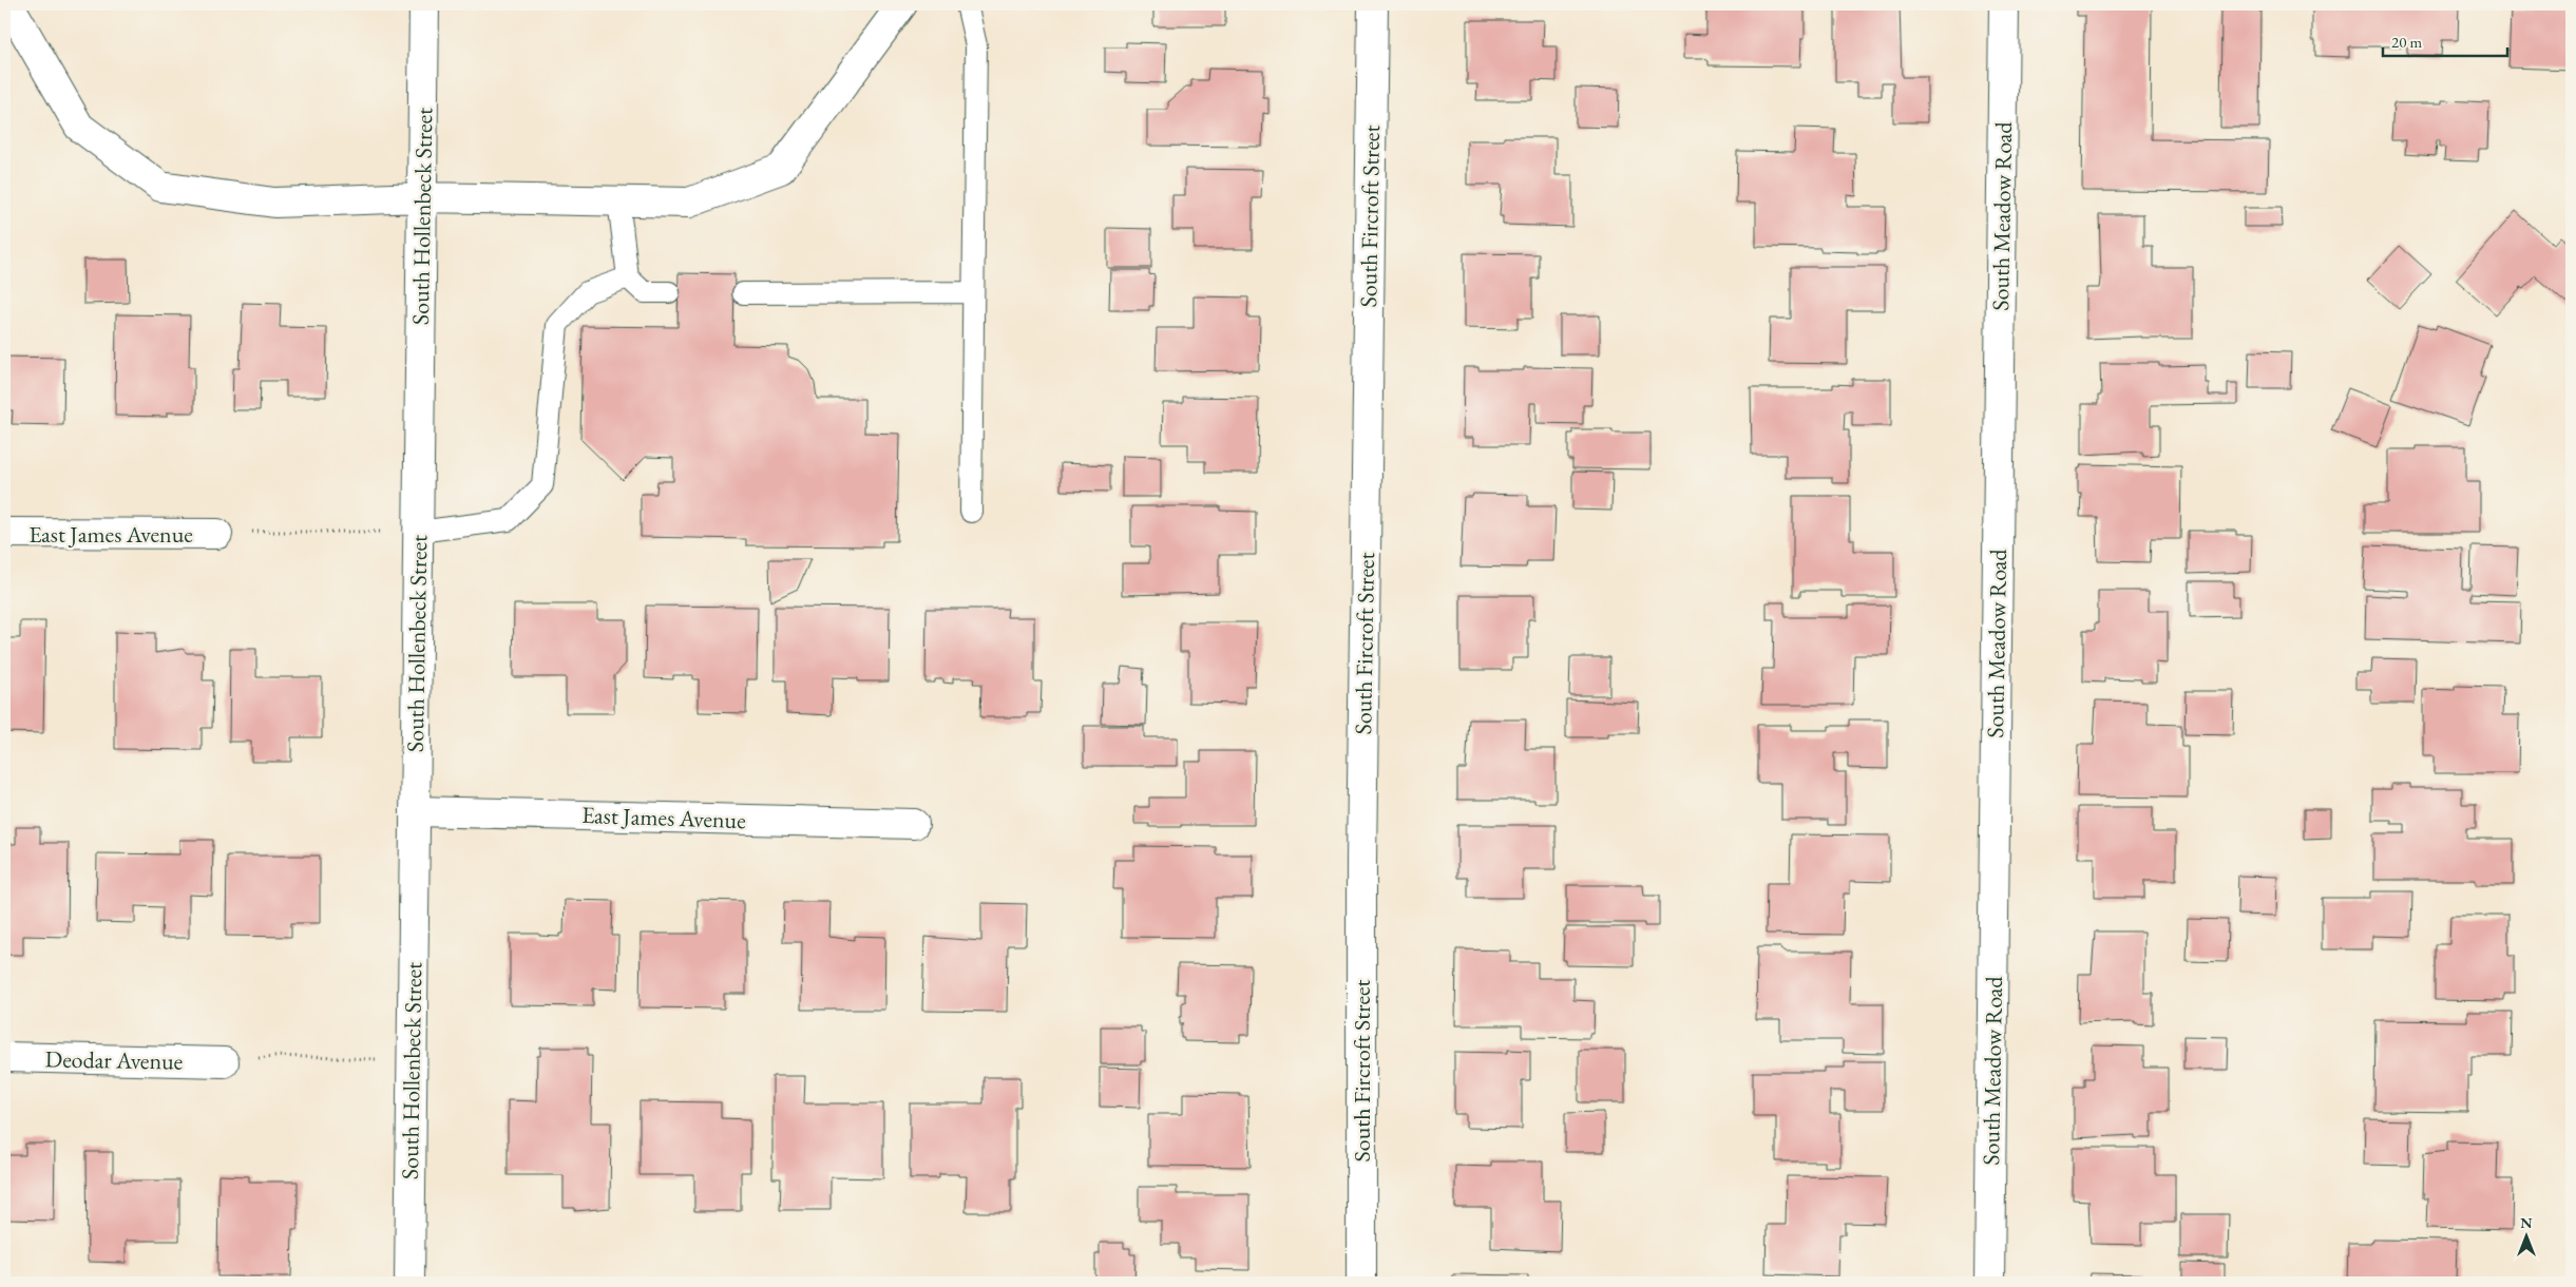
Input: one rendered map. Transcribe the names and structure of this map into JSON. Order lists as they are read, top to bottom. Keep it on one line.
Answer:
{"streets":{"street":["South Hollenbeck Street","South Fircroft Street","South Meadow Road","East James Avenue","Deodar Avenue"]},"crossings":[["South Hollenbeck Street","East James Avenue"]],"scale_bar":"20 m","north":"top"}
